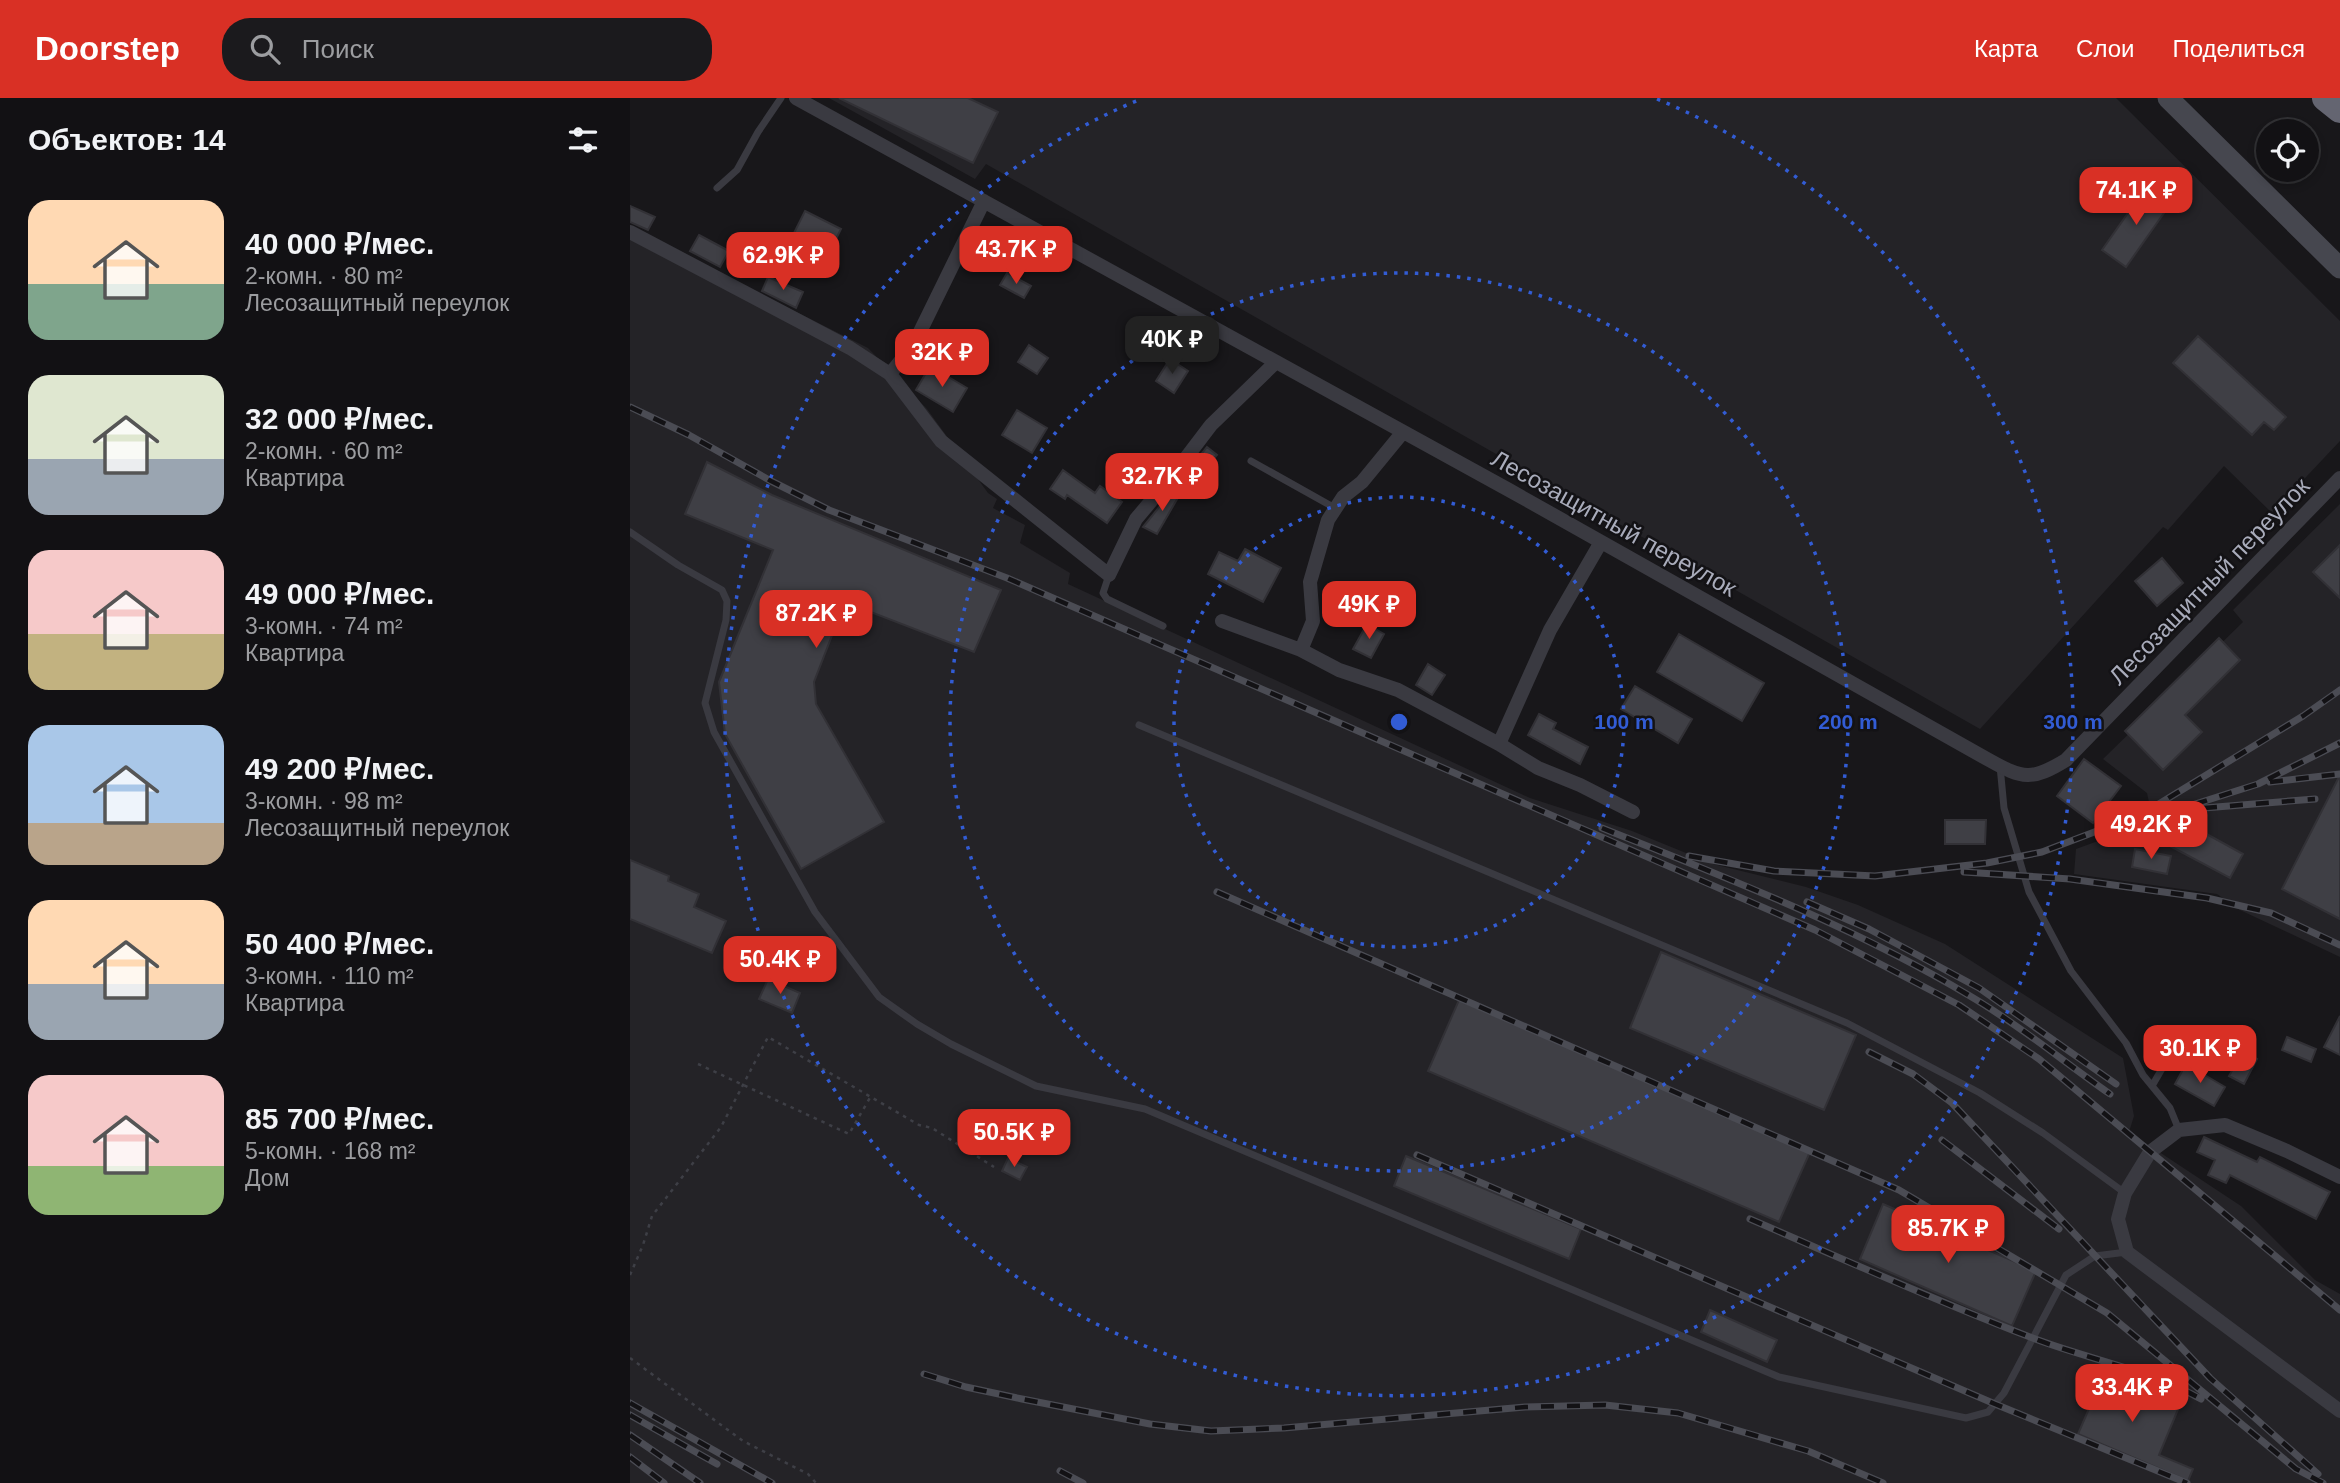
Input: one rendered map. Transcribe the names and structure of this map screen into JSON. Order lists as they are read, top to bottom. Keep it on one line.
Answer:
{"streets":{"street":["Лесозащитный переулок"]},"page":{"header":"Doorstep","search":"Поиск","nav":["Карта","Слои","Поделиться"],"heading":"Объектов: 14","price":["74.1K ₽","43.7K ₽","62.9K ₽","40K ₽","32K ₽","32.7K ₽","49K ₽","87.2K ₽","49.2K ₽","50.4K ₽","30.1K ₽","50.5K ₽","85.7K ₽","33.4K ₽"],"list":[{"name":"40 000 ₽/мес.","note":"2-комн. · 80 m² · Лесозащитный переулок"},{"name":"32 000 ₽/мес.","note":"2-комн. · 60 m² · Квартира"},{"name":"49 000 ₽/мес.","note":"3-комн. · 74 m² · Квартира"},{"name":"49 200 ₽/мес.","note":"3-комн. · 98 m² · Лесозащитный переулок"},{"name":"50 400 ₽/мес.","note":"3-комн. · 110 m² · Квартира"},{"name":"85 700 ₽/мес.","note":"5-комн. · 168 m² · Дом"}]},"rings":["100 m","200 m","300 m"]}
